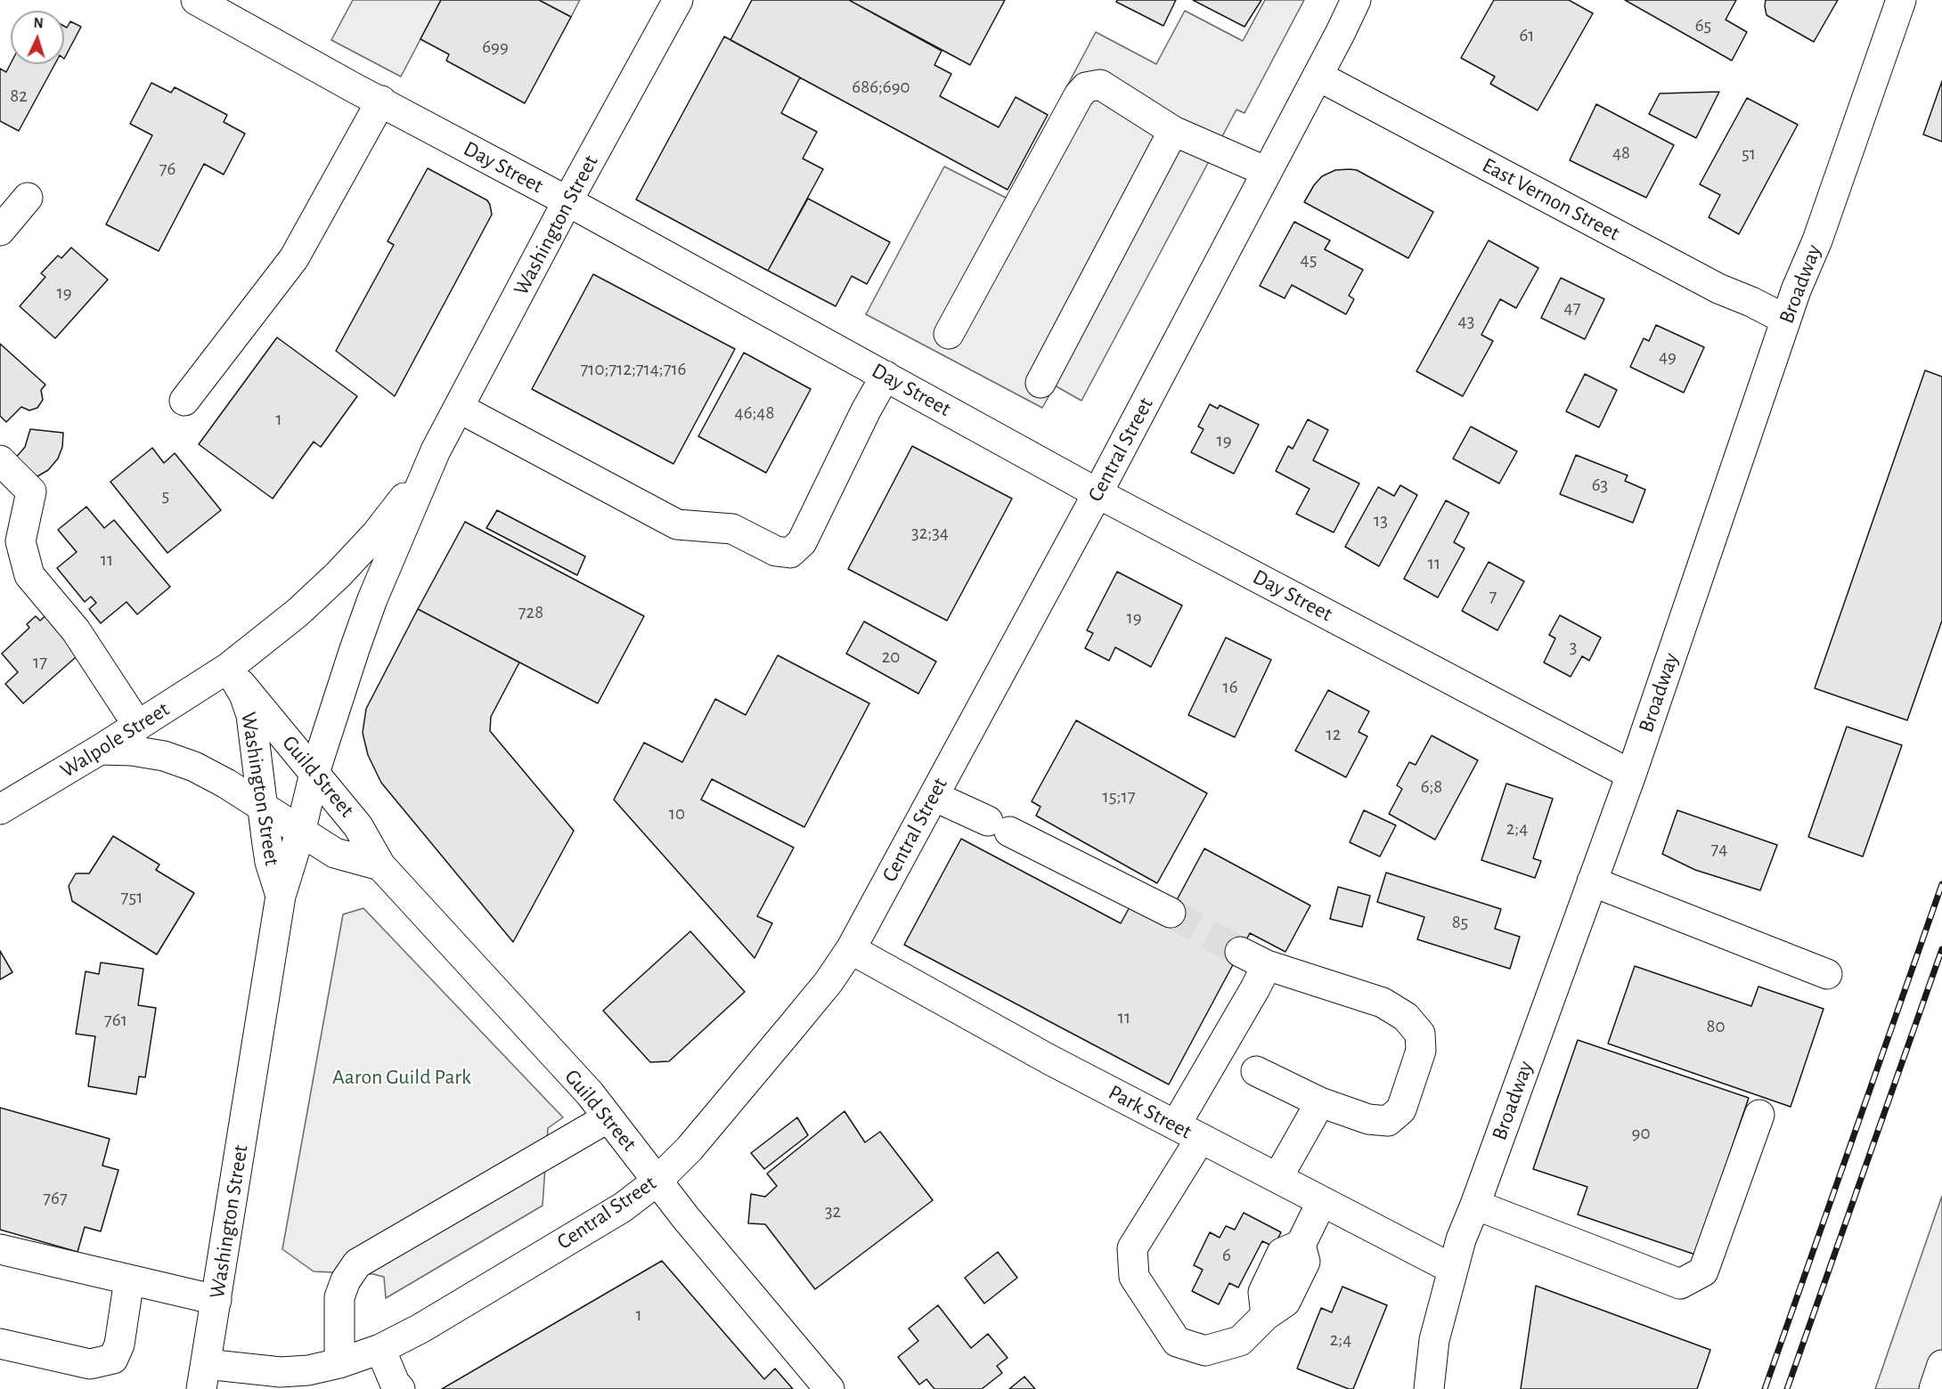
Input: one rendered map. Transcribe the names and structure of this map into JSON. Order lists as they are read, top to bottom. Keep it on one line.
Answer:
{"streets":{"street":["Day Street","East Vernon Street","Washington Street","Broadway","Central Street","Walpole Street","Guild Street","Park Street"]},"crossings":[["Day Street","Washington Street"],["Day Street","Broadway"],["Day Street","Central Street"],["East Vernon Street","Broadway"],["East Vernon Street","Central Street"],["Washington Street","Central Street"],["Washington Street","Walpole Street"],["Washington Street","Guild Street"],["Broadway","Park Street"],["Central Street","Guild Street"],["Central Street","Park Street"],["Walpole Street","Guild Street"]],"parks":["Aaron Guild Park"],"house_numbers":["65","61","699","686;690","82","48","51","76","45","19","47","43","49","710;712;714;716","46;48","1","19","63","5","13","32;34","11","11","7","728","19","3","20","17","16","12","6;8","15;17","10","2;4","74","751","85","11","761","80","90","767","32","6","1","2;4"],"north":"top"}
